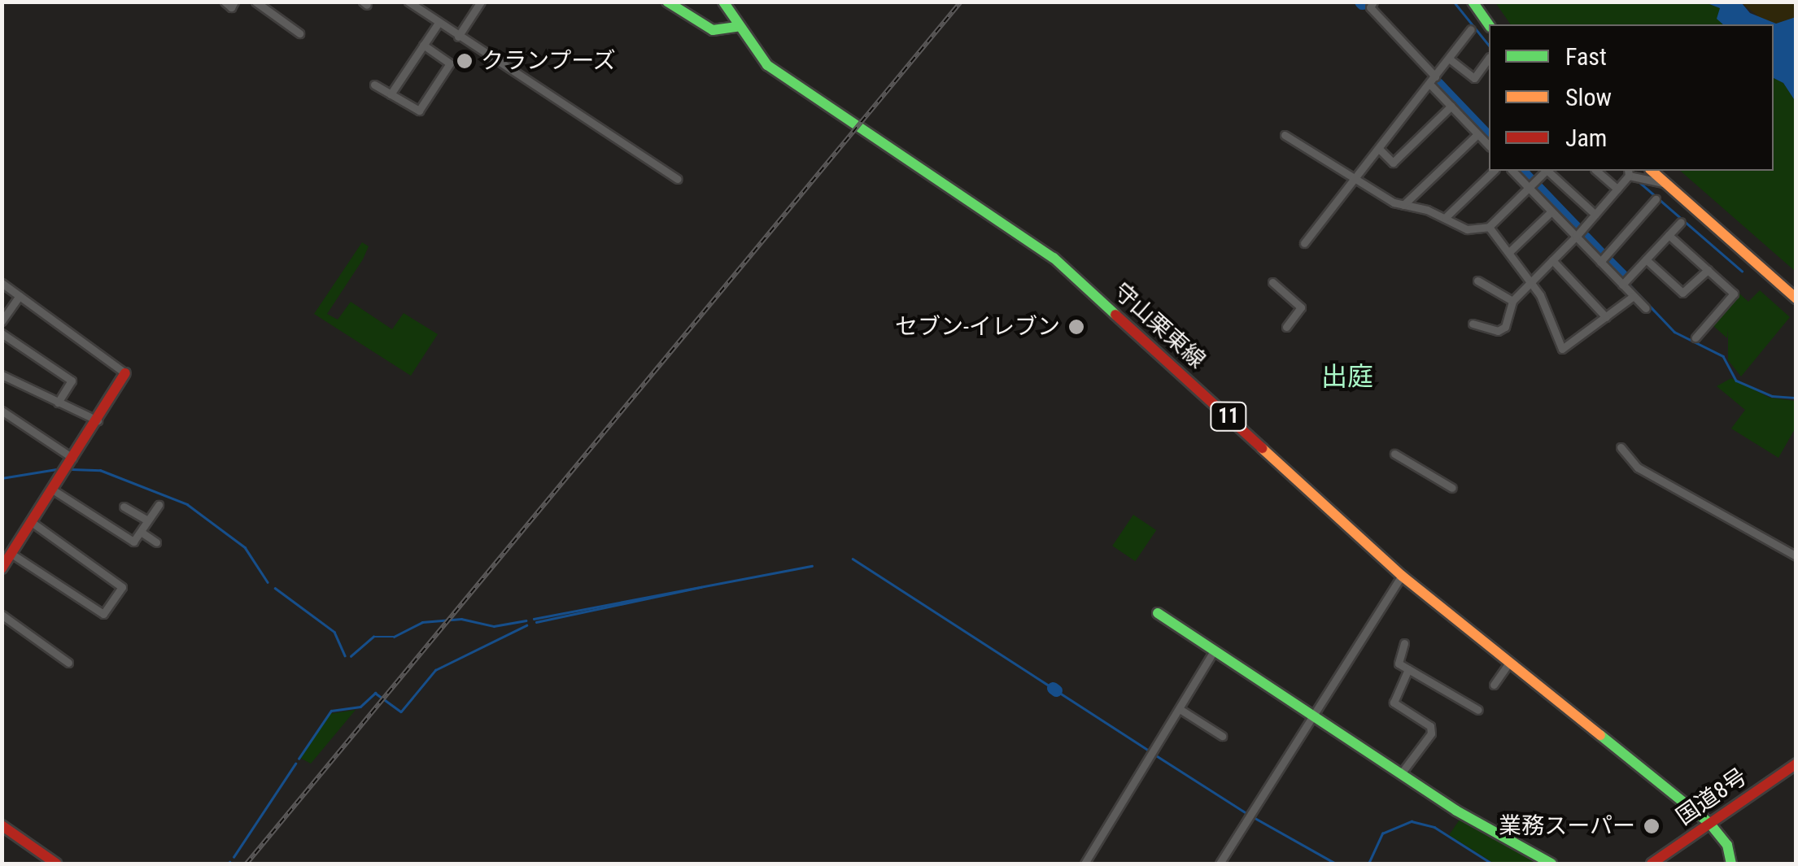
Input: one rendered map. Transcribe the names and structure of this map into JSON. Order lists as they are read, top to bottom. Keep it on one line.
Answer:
{"streets":{"main road":["守山栗東線","11","国道8号"]},"crossings":[["守山栗東線","国道8号"]],"districts":["出庭"],"places":["クランプーズ","セブン-イレブン","業務スーパー"],"legend":["Fast","Slow","Jam"]}
